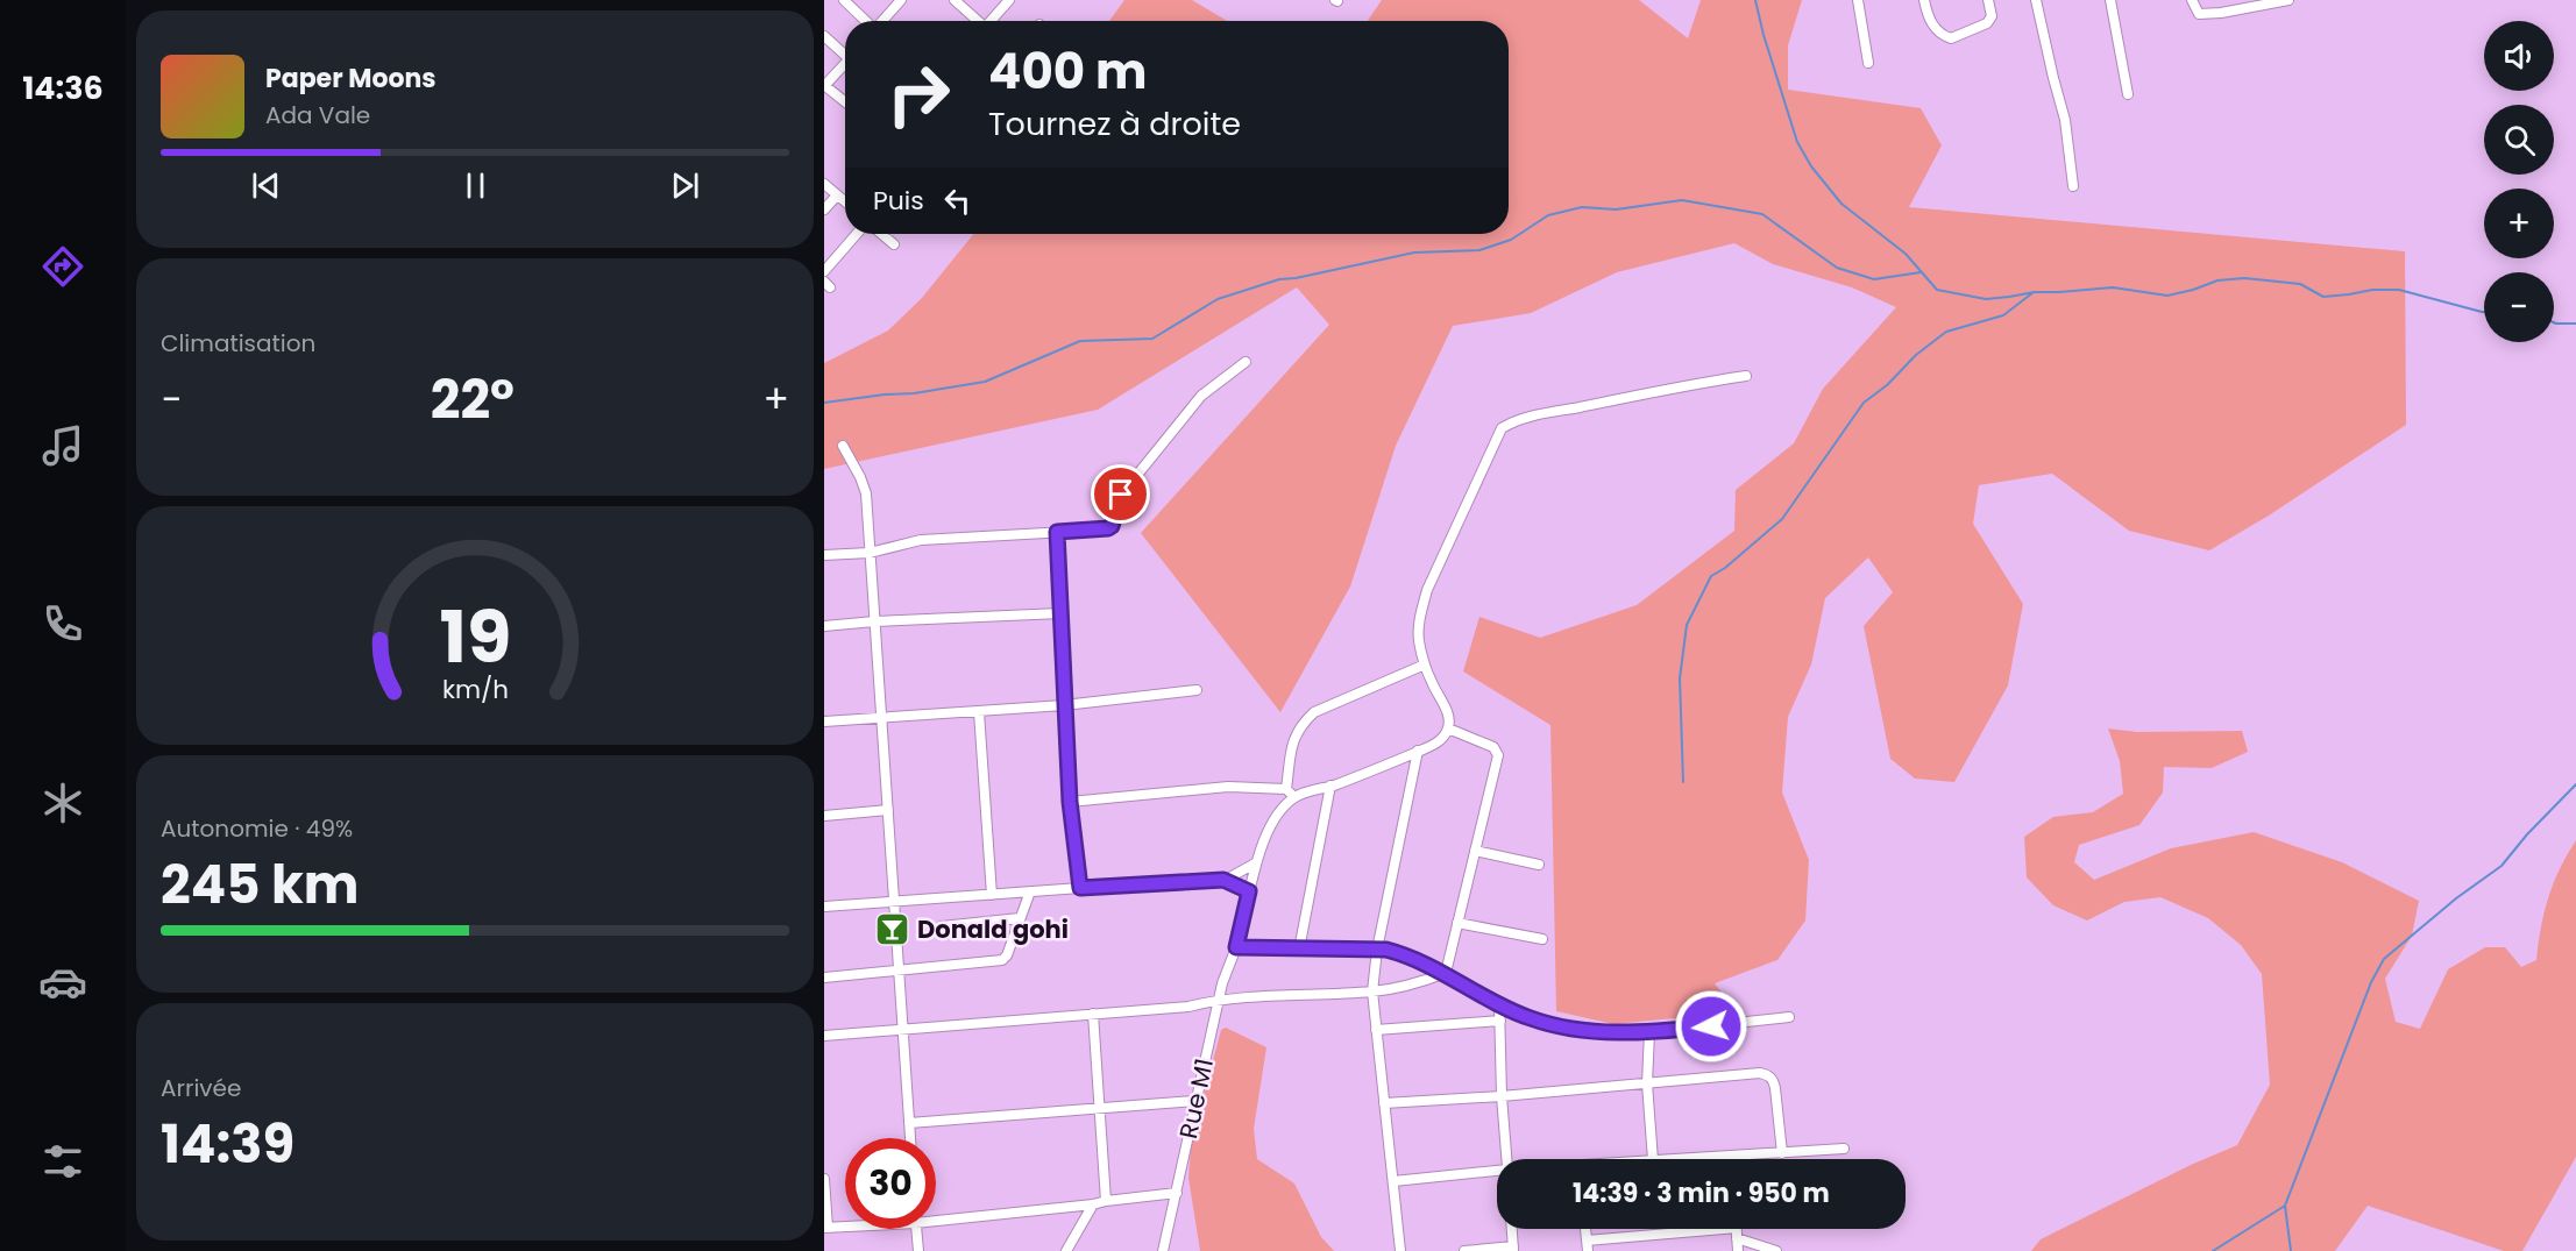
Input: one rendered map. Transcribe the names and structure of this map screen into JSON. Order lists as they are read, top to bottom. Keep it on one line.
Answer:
{"streets":{"street":["Rue M1"]},"places":{"bar":["Donald gohi"]},"page":{"tabs":"14:36","map_buttons":["+","−"],"turn":["400 m","Tournez à droite"],"song":["Paper Moons","Ada Vale"],"then":"Puis","tile":["Climatisation",["Autonomie · 49%","245 km"],["Arrivée","14:39"]],"heat":["−","22°","+"],"limit":"30","trip":"14:39 · 3 min · 950 m","gauge":["19","km/h"]}}
